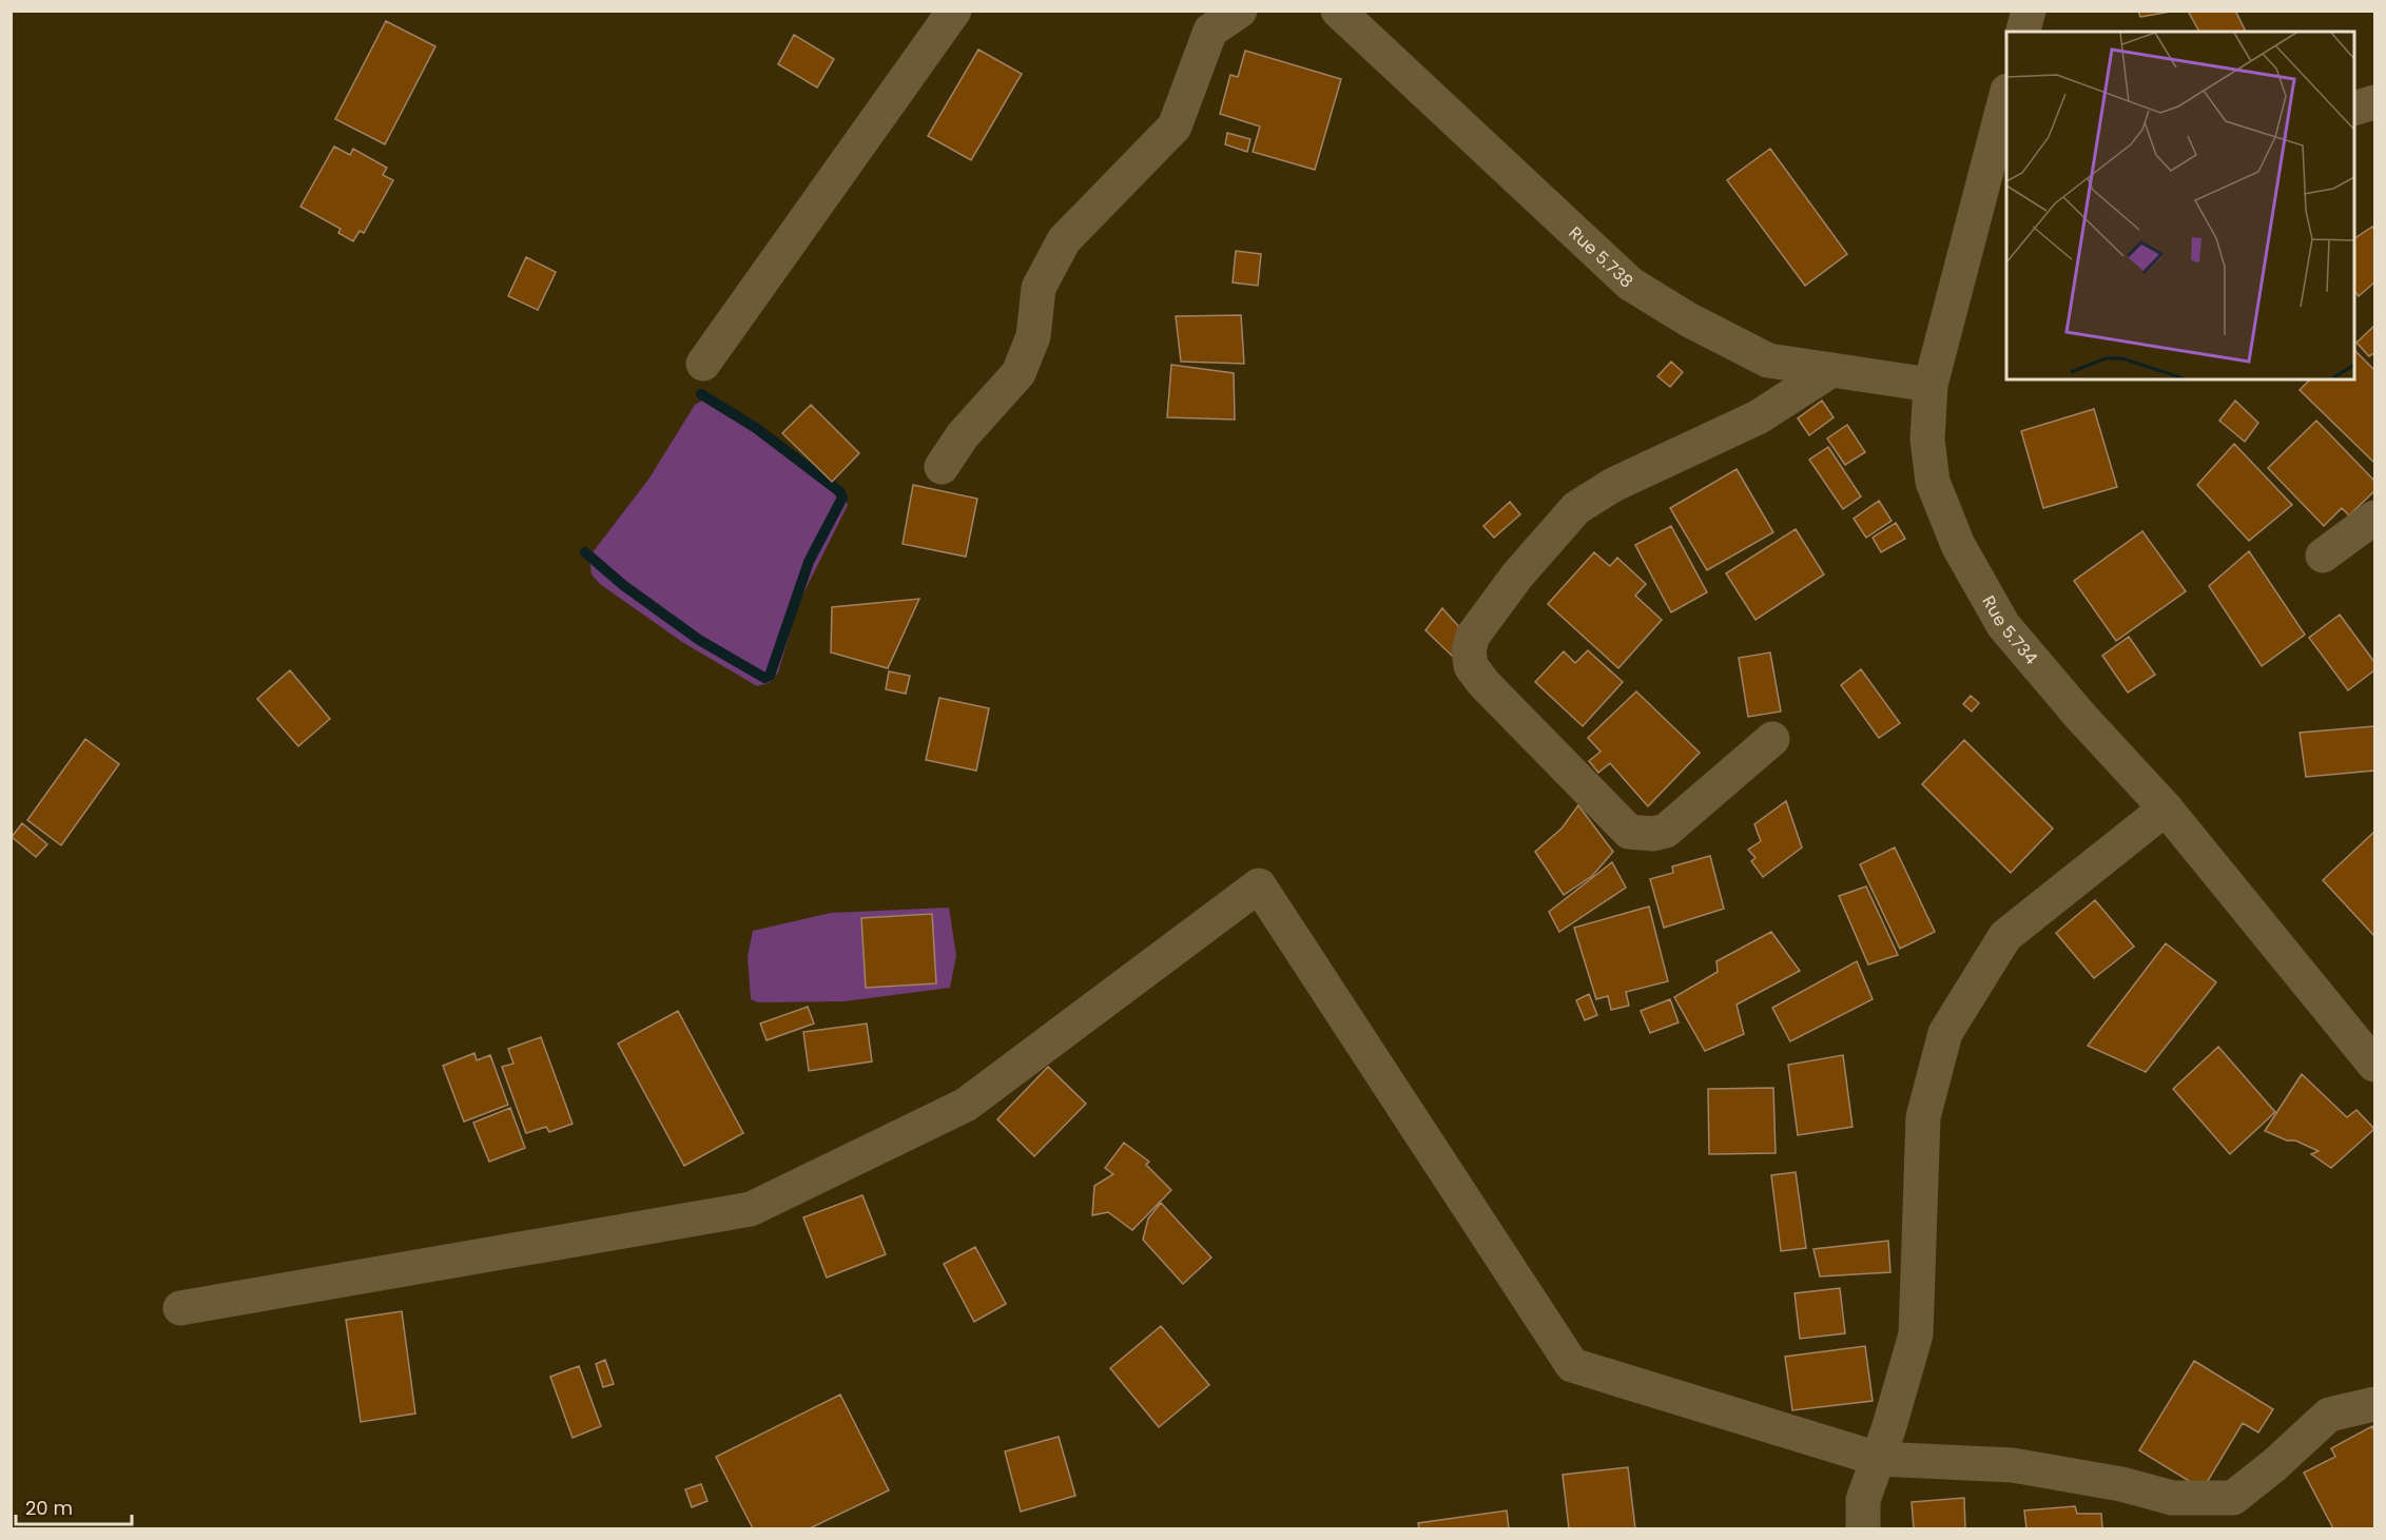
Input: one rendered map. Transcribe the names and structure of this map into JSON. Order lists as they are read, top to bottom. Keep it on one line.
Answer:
{"streets":{"street":["Rue 5.738","Rue 5.734"]},"crossings":[["Rue 5.738","Rue 5.734"]],"scale_bar":"20 m"}
